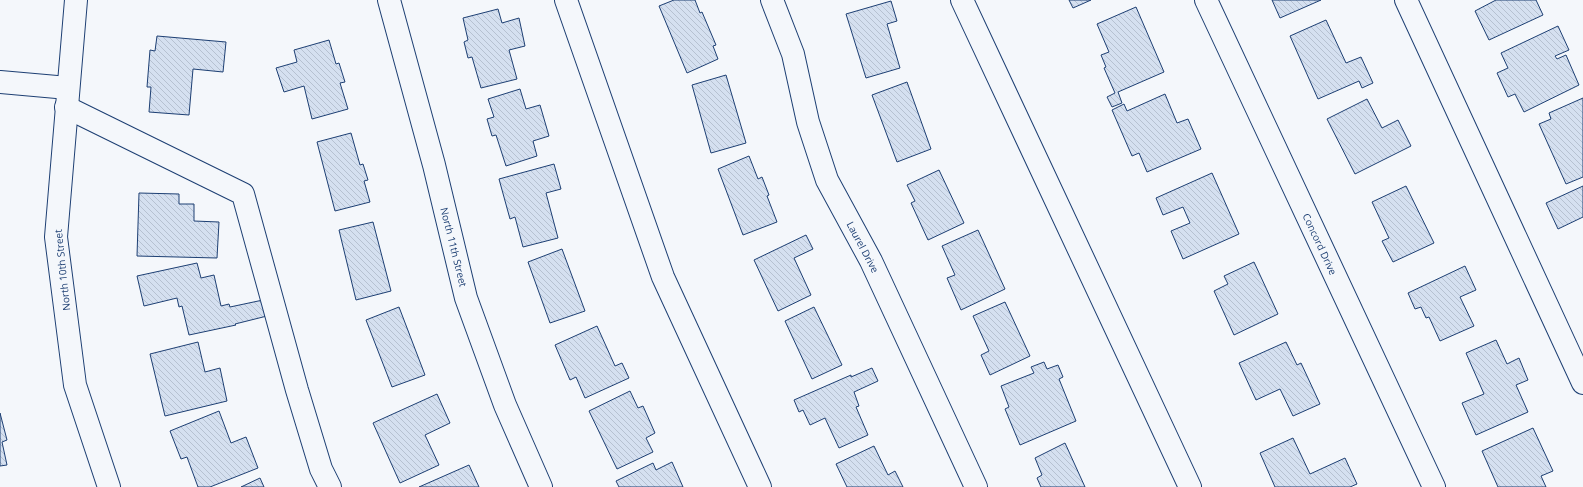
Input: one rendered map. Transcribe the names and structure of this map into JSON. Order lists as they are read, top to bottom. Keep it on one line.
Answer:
{"streets":{"street":["Concord Drive","North 11th Street","Laurel Drive","North 10th Street"]}}
